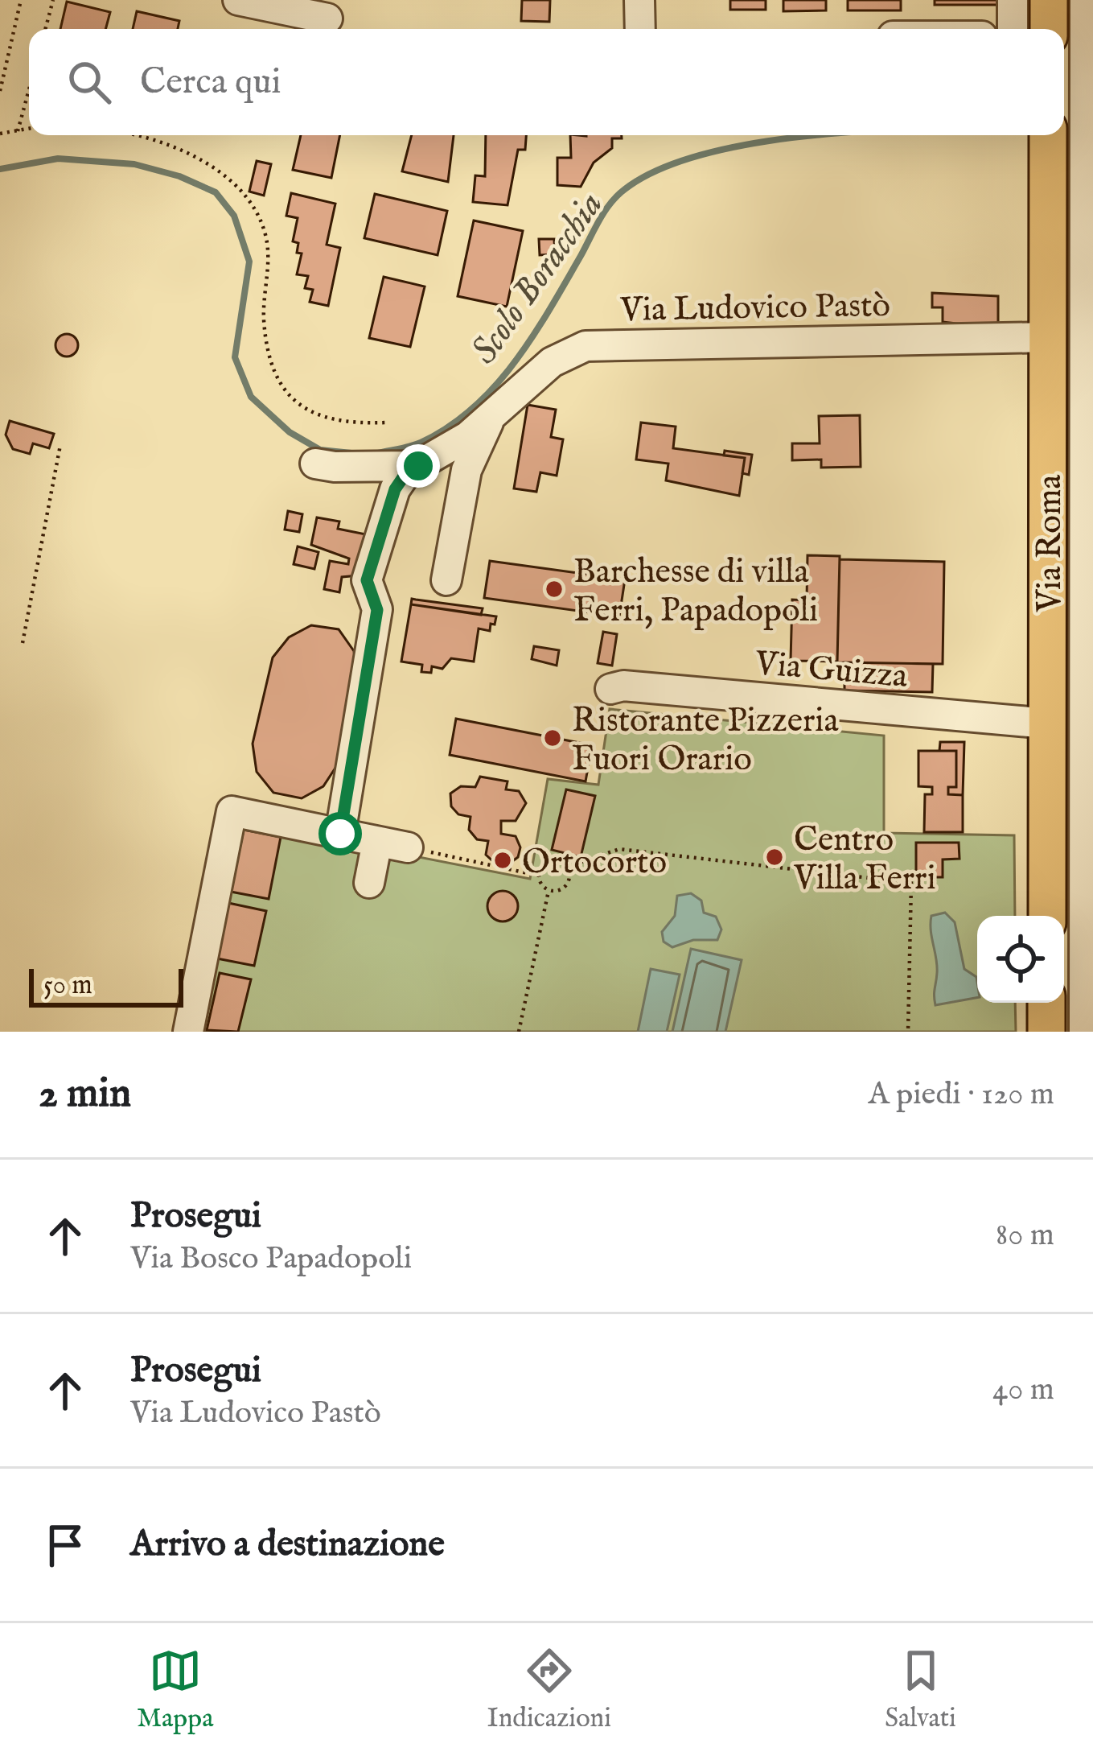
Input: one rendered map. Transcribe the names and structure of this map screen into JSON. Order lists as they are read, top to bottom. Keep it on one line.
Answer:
{"streets":{"main road":["Via Roma"],"street":["Via Ludovico Pastò","Via Guizza"]},"crossings":[["Via Ludovico Pastò","Via Roma"],["Via Roma","Via Guizza"]],"water":["Scolo Boracchia"],"places":["Barchesse di villa Ferri, Papadopoli","Ristorante Pizzeria Fuori Orario","Centro Villa Ferri","Ortocorto"],"scale_bar":"50 m","page":{"search":"Cerca qui","scale":"50 m","heading":["2 min","A piedi · 120 m"],"list":[["Prosegui","Via Bosco Papadopoli","80 m"],["Prosegui","Via Ludovico Pastò","40 m"],"Arrivo a destinazione"],"nav":["Mappa","Indicazioni","Salvati"]}}
